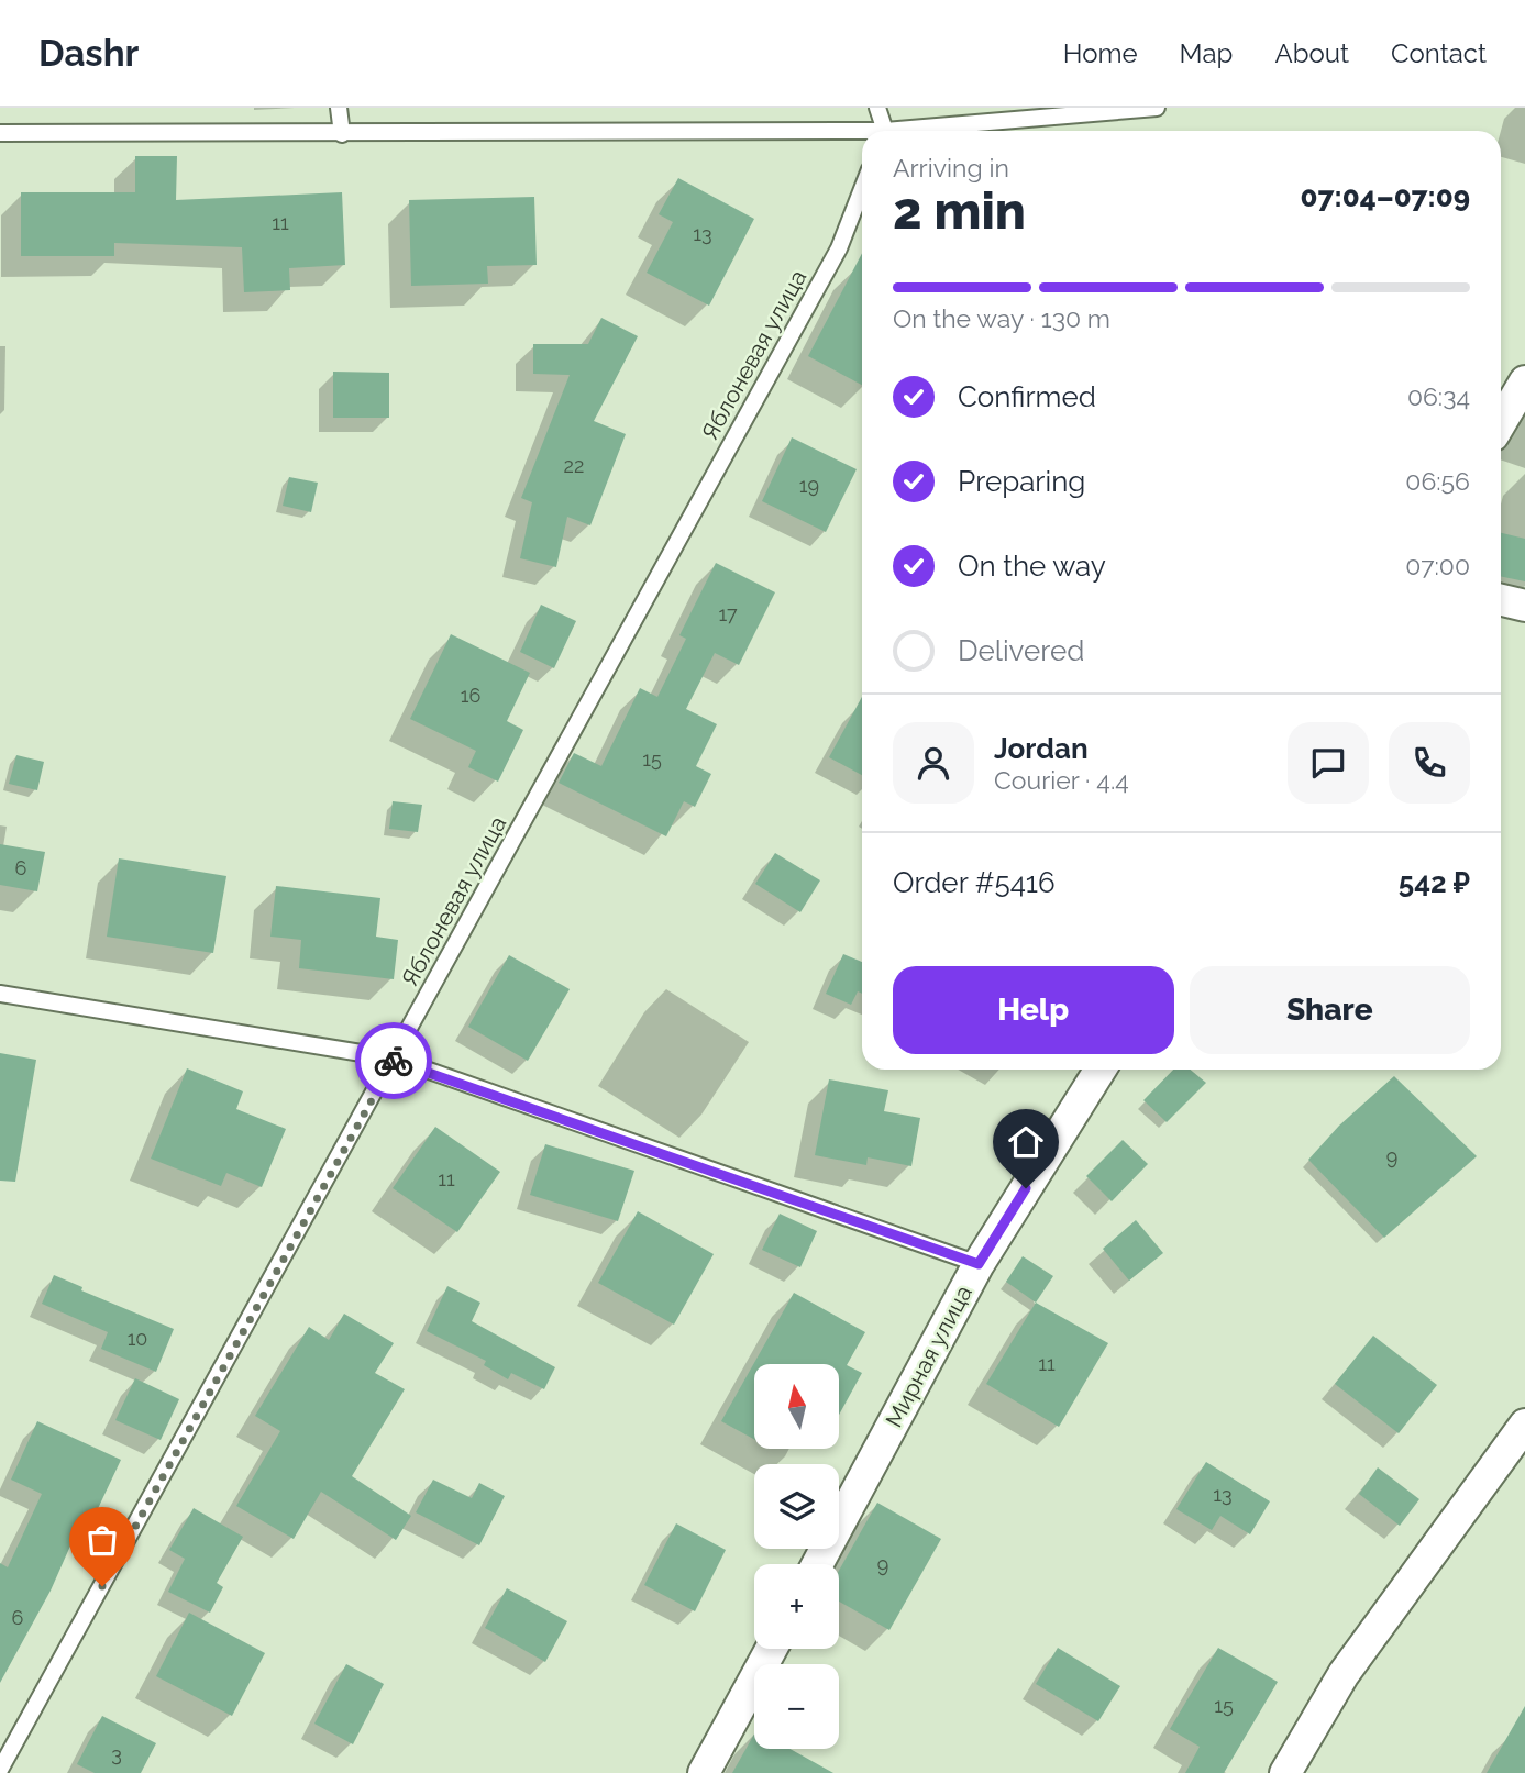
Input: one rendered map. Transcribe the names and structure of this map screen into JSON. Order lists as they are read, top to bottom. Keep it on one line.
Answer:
{"streets":{"street":["Мирная улица"],"lane":["Яблоневая улица"]},"house_numbers":["11","13","22","19","17","16","15","6","9","11","10","11","13","9","6","15","3"],"north":"top","page":{"header":"Dashr","nav":["Home","Map","About","Contact"],"heading":["2 min","Arriving in","07:04–07:09"],"panel":["Jordan","Courier · 4.4","Order #5416","542 ₽"],"bar":"On the way · 130 m","list":[["Confirmed","06:34"],["Preparing","06:56"],["On the way","07:00"],"Delivered"],"buttons":["Help","Share"],"map_buttons":["+","−"]}}
